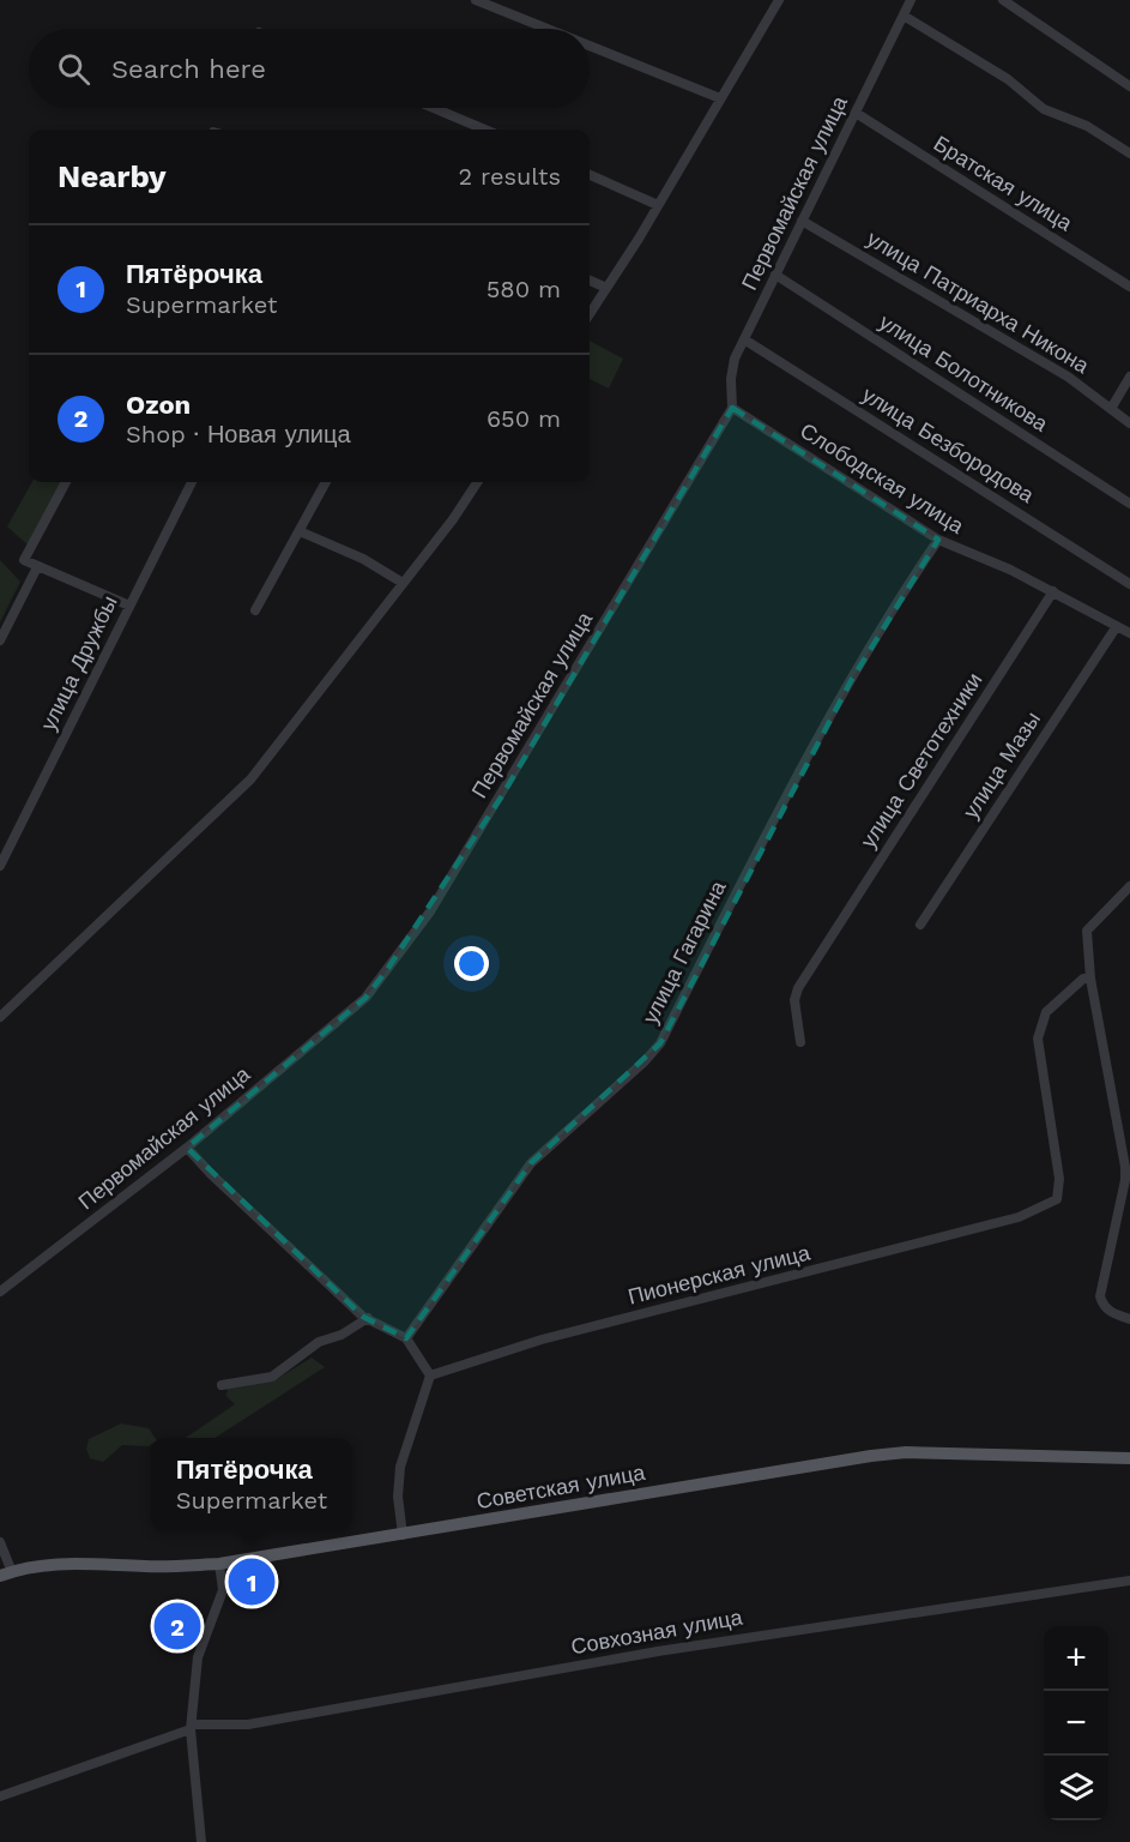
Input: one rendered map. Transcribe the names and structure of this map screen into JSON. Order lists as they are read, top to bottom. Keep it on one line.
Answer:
{"streets":{"main road":["Советская улица"],"street":["Братская улица","Первомайская улица","улица Патриарха Никона","улица Болотникова","улица Безбородова","Слободская улица","улица Дружбы","улица Светотехники","улица Мазы","улица Гагарина","Пионерская улица","Совхозная улица"]},"crossings":[["Братская улица","Первомайская улица"],["Первомайская улица","улица Патриарха Никона"],["Первомайская улица","улица Болотникова"],["Первомайская улица","улица Безбородова"],["Первомайская улица","Слободская улица"],["Слободская улица","улица Светотехники"],["Слободская улица","улица Мазы"],["Слободская улица","улица Гагарина"]],"page":{"search":"Search here","heading":["Nearby","2 results"],"list":[{"mark":"1","name":"Пятёрочка","note":"Supermarket","value":"580 m"},{"mark":"2","name":"Ozon","note":"Shop · Новая улица","value":"650 m"}],"popup":["Пятёрочка","Supermarket"],"pins":["1","2"],"map_buttons":["+","−"]}}
